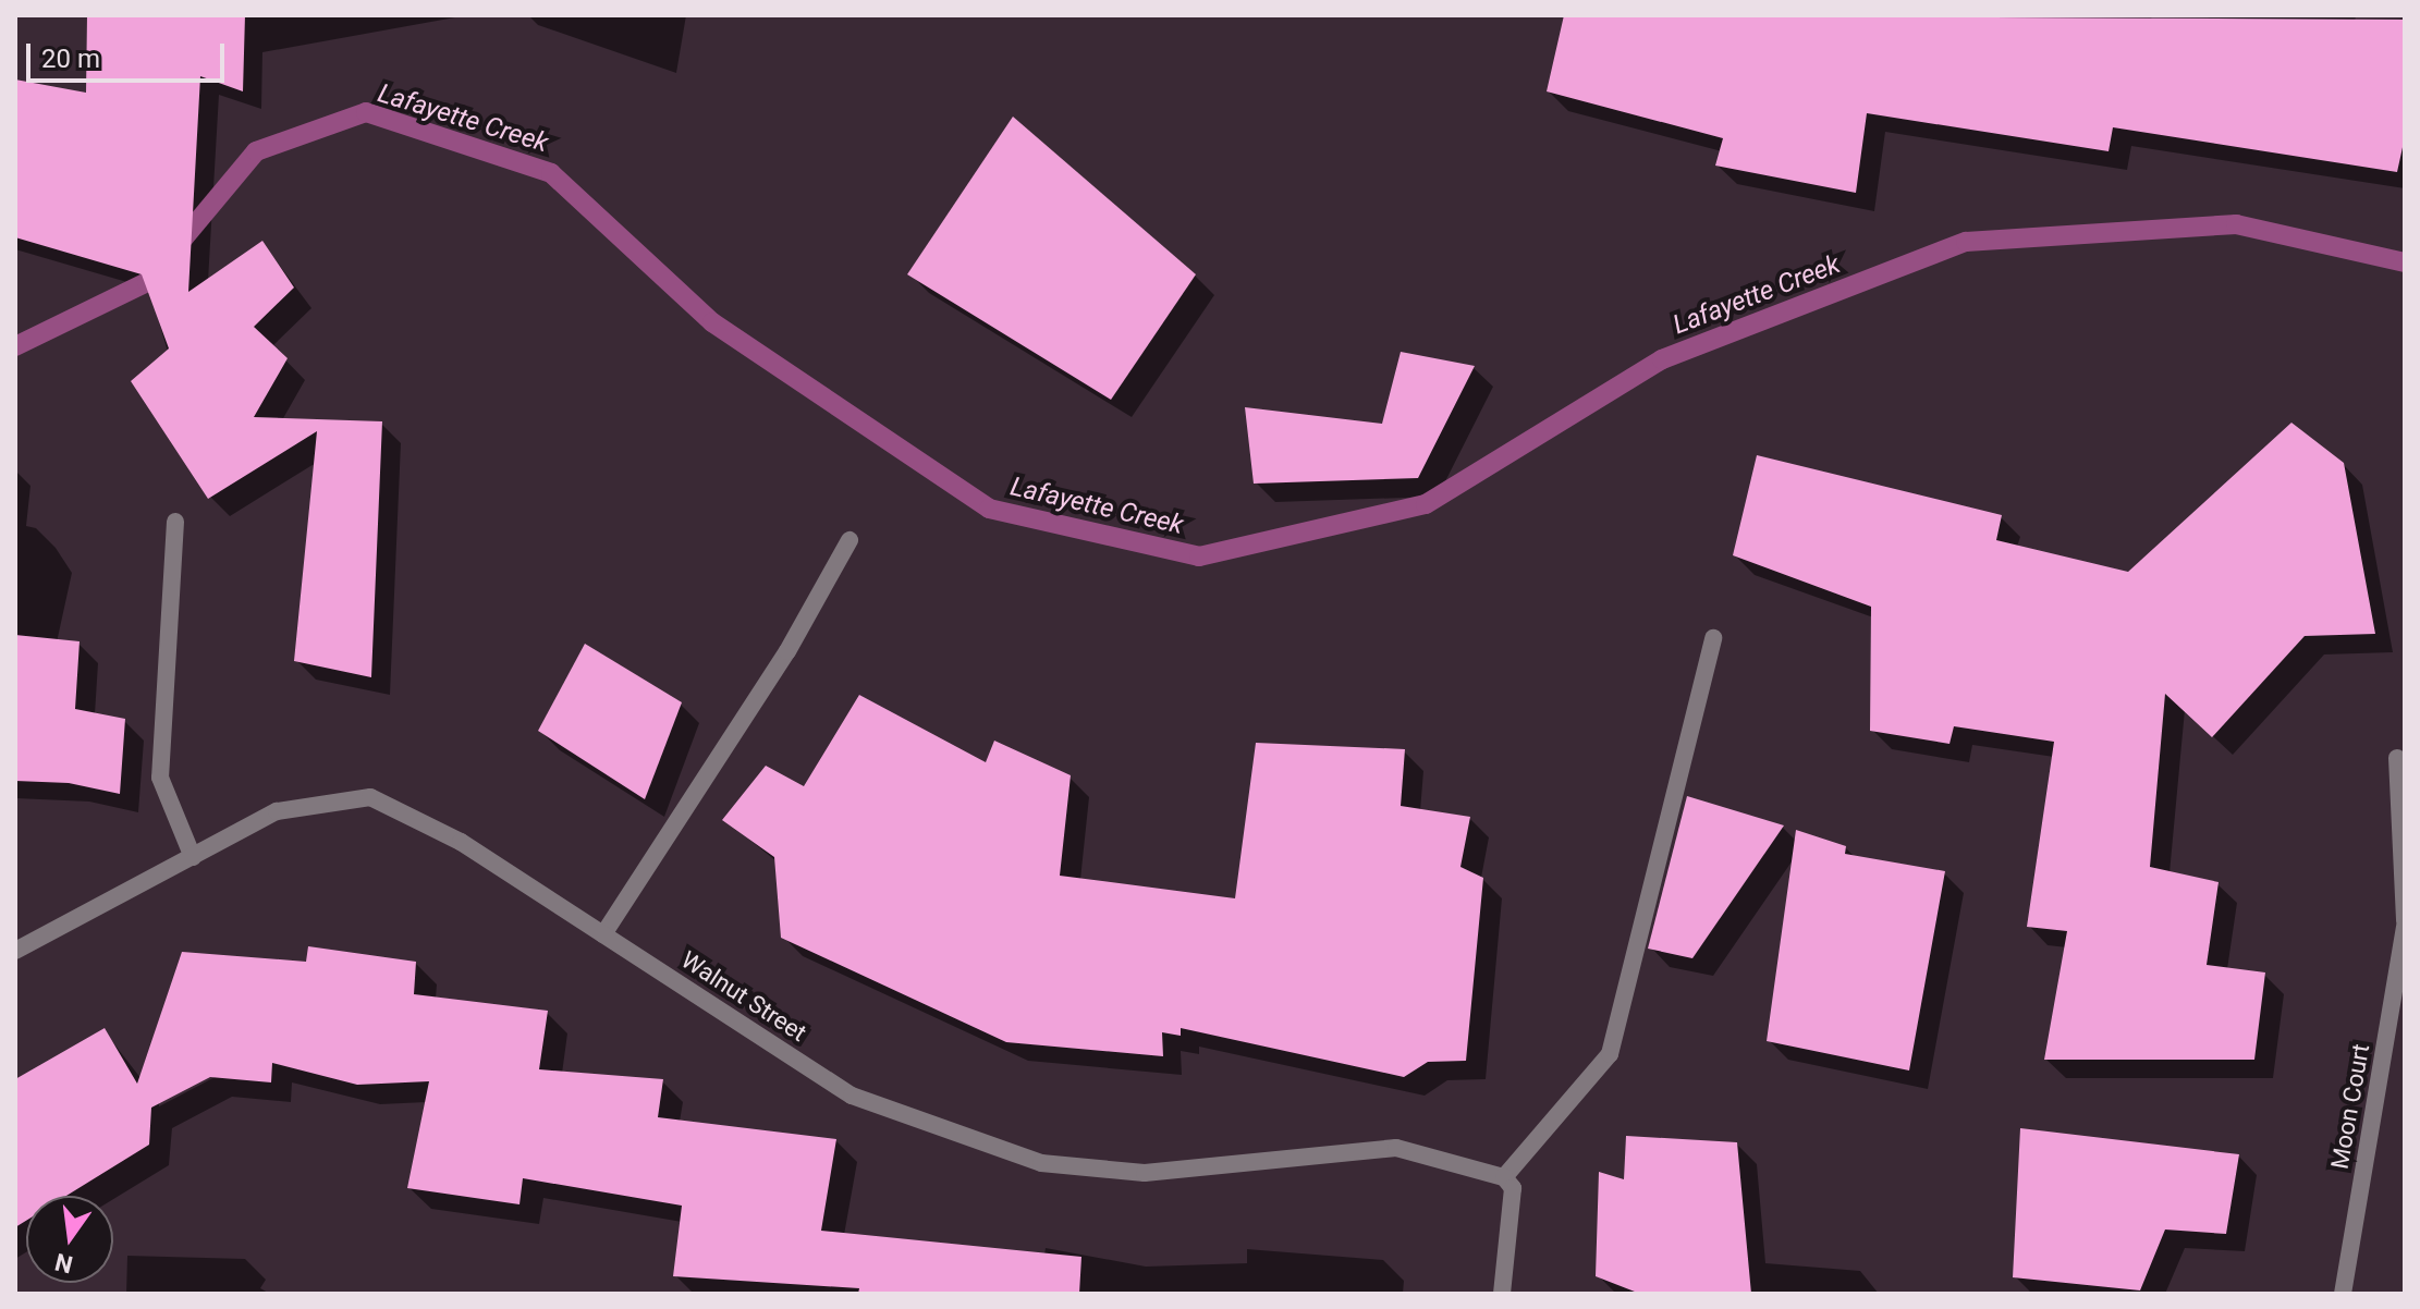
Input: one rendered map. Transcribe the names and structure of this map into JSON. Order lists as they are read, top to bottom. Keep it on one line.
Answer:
{"streets":{"street":["Walnut Street","Moon Court"]},"water":["Lafayette Creek"],"scale_bar":"20 m","north":"bottom"}
